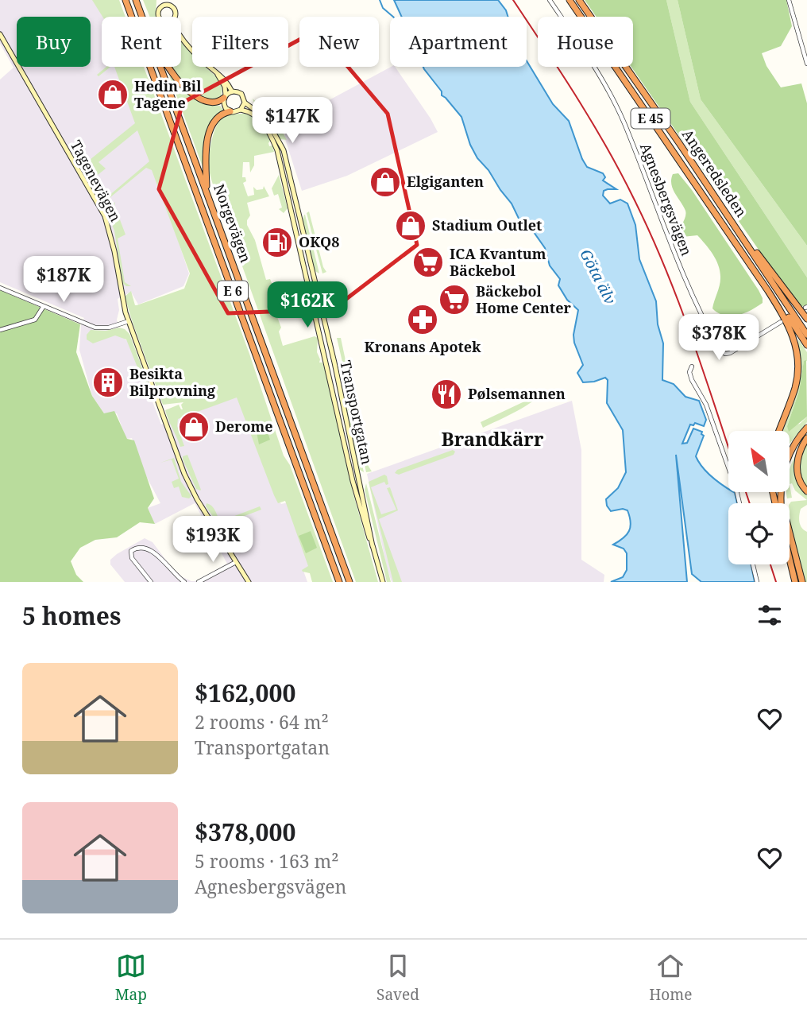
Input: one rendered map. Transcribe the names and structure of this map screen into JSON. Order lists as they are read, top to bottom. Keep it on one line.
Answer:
{"streets":{"highway":["E 45","Angeredsleden","Norgevägen","E 6"],"street":["Tagenevägen","Agnesbergsvägen","Transportgatan"]},"crossings":[["E 45","Angeredsleden"]],"districts":["Brandkärr"],"water":["Göta älv"],"places":{"shop":["Hedin Bil Tagene","Elgiganten","Stadium Outlet","Derome"],"fuel station":["OKQ8"],"supermarket":["ICA Kvantum Bäckebol","Bäckebol Home Center"],"pharmacy":["Kronans Apotek"],"building":["Besikta Bilprovning"],"restaurant":["Pølsemannen"]},"north":"top left","page":{"chip":["Buy","Rent","Filters","New","Apartment","House"],"price":["$147K","$187K","$162K","$378K","$193K"],"heading":"5 homes","list":[{"name":"$162,000","note":"2 rooms · 64 m² · Transportgatan"},{"name":"$378,000","note":"5 rooms · 163 m² · Agnesbergsvägen"}],"tabs":["Map","Saved","Home"]}}
